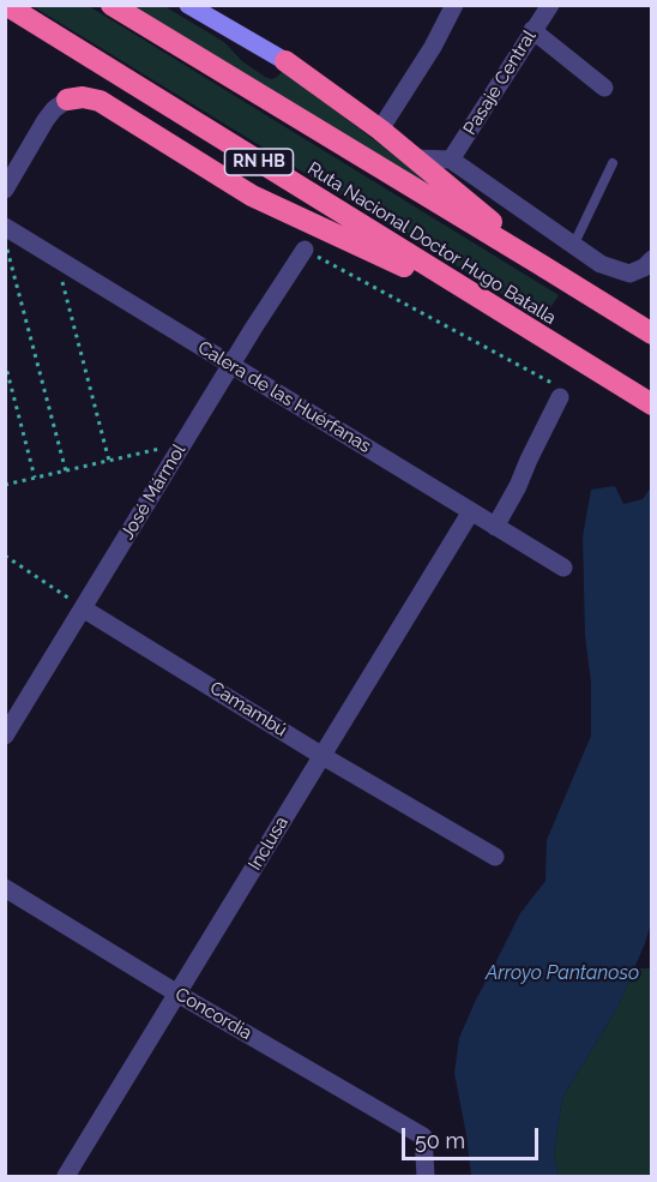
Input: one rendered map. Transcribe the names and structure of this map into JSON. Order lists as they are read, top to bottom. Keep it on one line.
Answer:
{"streets":{"highway":["RN HB","Ruta Nacional Doctor Hugo Batalla"],"street":["Pasaje Central","Calera de las Huérfanas","José Mármol","Camambú","Inclusa","Concordia"]},"crossings":[["Calera de las Huérfanas","José Mármol"],["Calera de las Huérfanas","Inclusa"],["José Mármol","Camambú"],["Camambú","Inclusa"],["Inclusa","Concordia"]],"water":["Arroyo Pantanoso"],"scale_bar":"50 m"}
